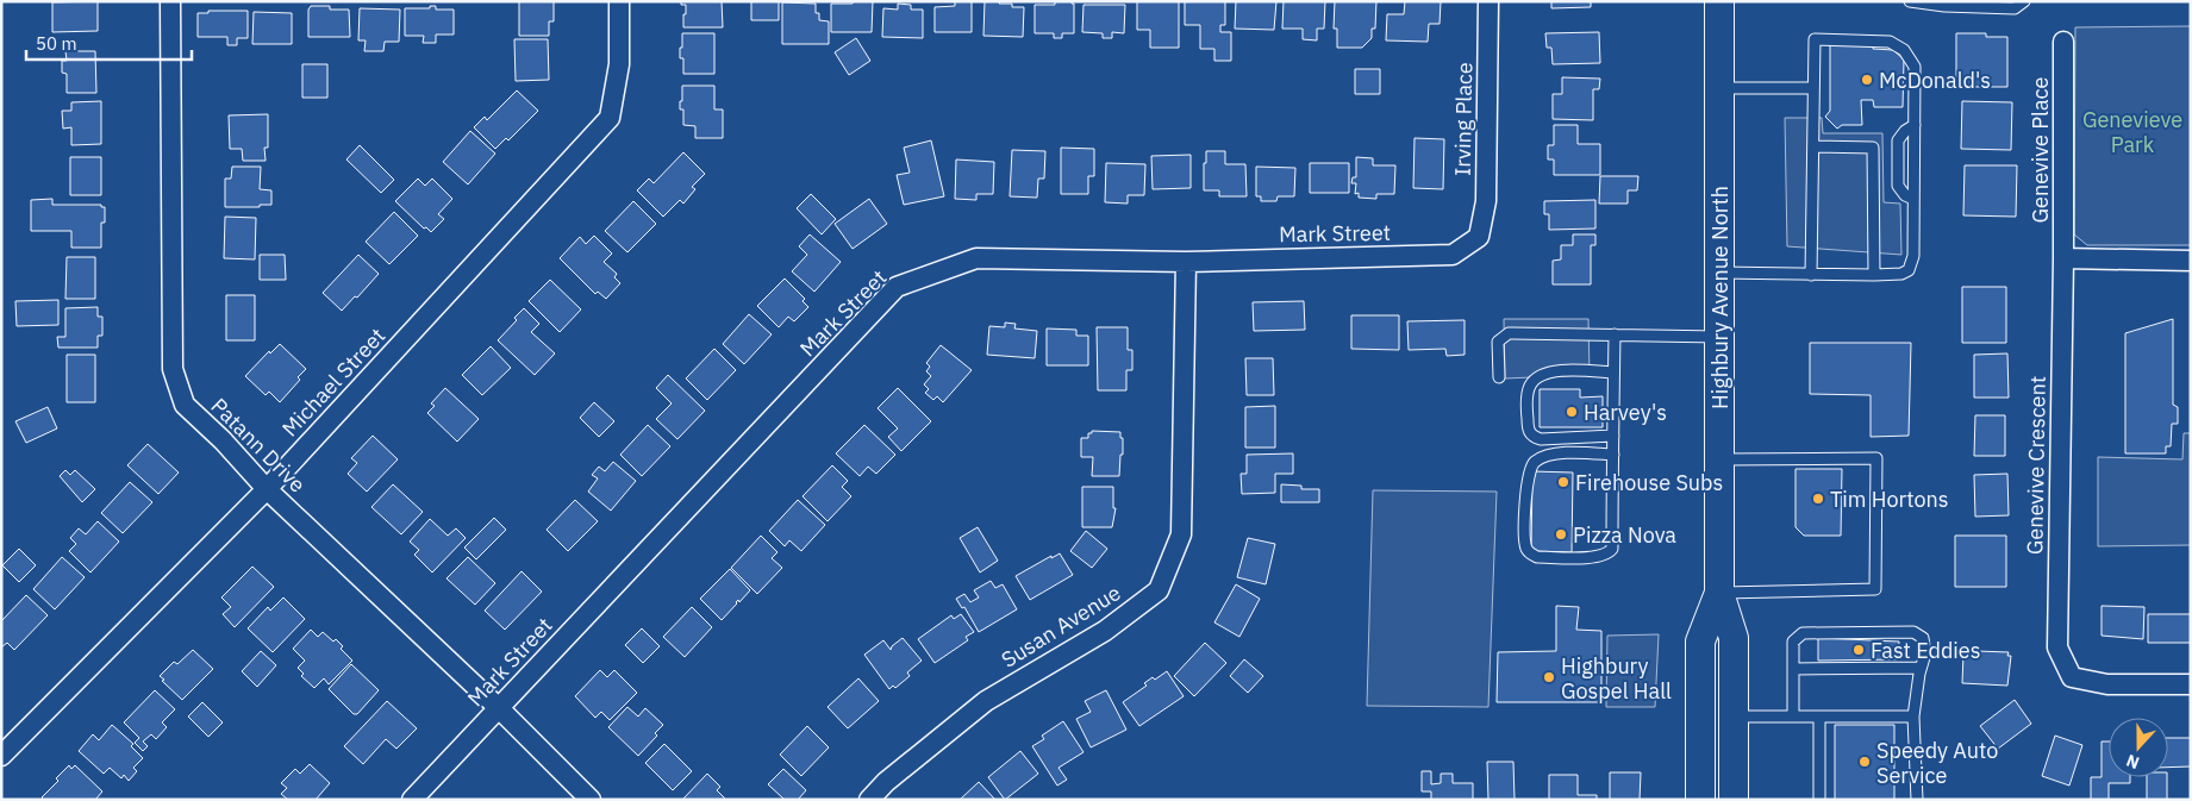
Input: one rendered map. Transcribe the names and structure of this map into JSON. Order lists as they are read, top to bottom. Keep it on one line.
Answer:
{"streets":{"main road":["Highbury Avenue North"],"street":["Irving Place","Genevive Place","Mark Street","Michael Street","Patann Drive","Genevive Crescent","Susan Avenue"]},"crossings":[["Irving Place","Mark Street"],["Genevive Place","Genevive Crescent"],["Mark Street","Patann Drive"],["Mark Street","Susan Avenue"],["Michael Street","Patann Drive"]],"parks":["Genevieve Park"],"places":["McDonald's","Harvey's","Firehouse Subs","Tim Hortons","Pizza Nova","Fast Eddies","Highbury Gospel Hall","Speedy Auto Service"],"scale_bar":"50 m","north":"bottom"}
